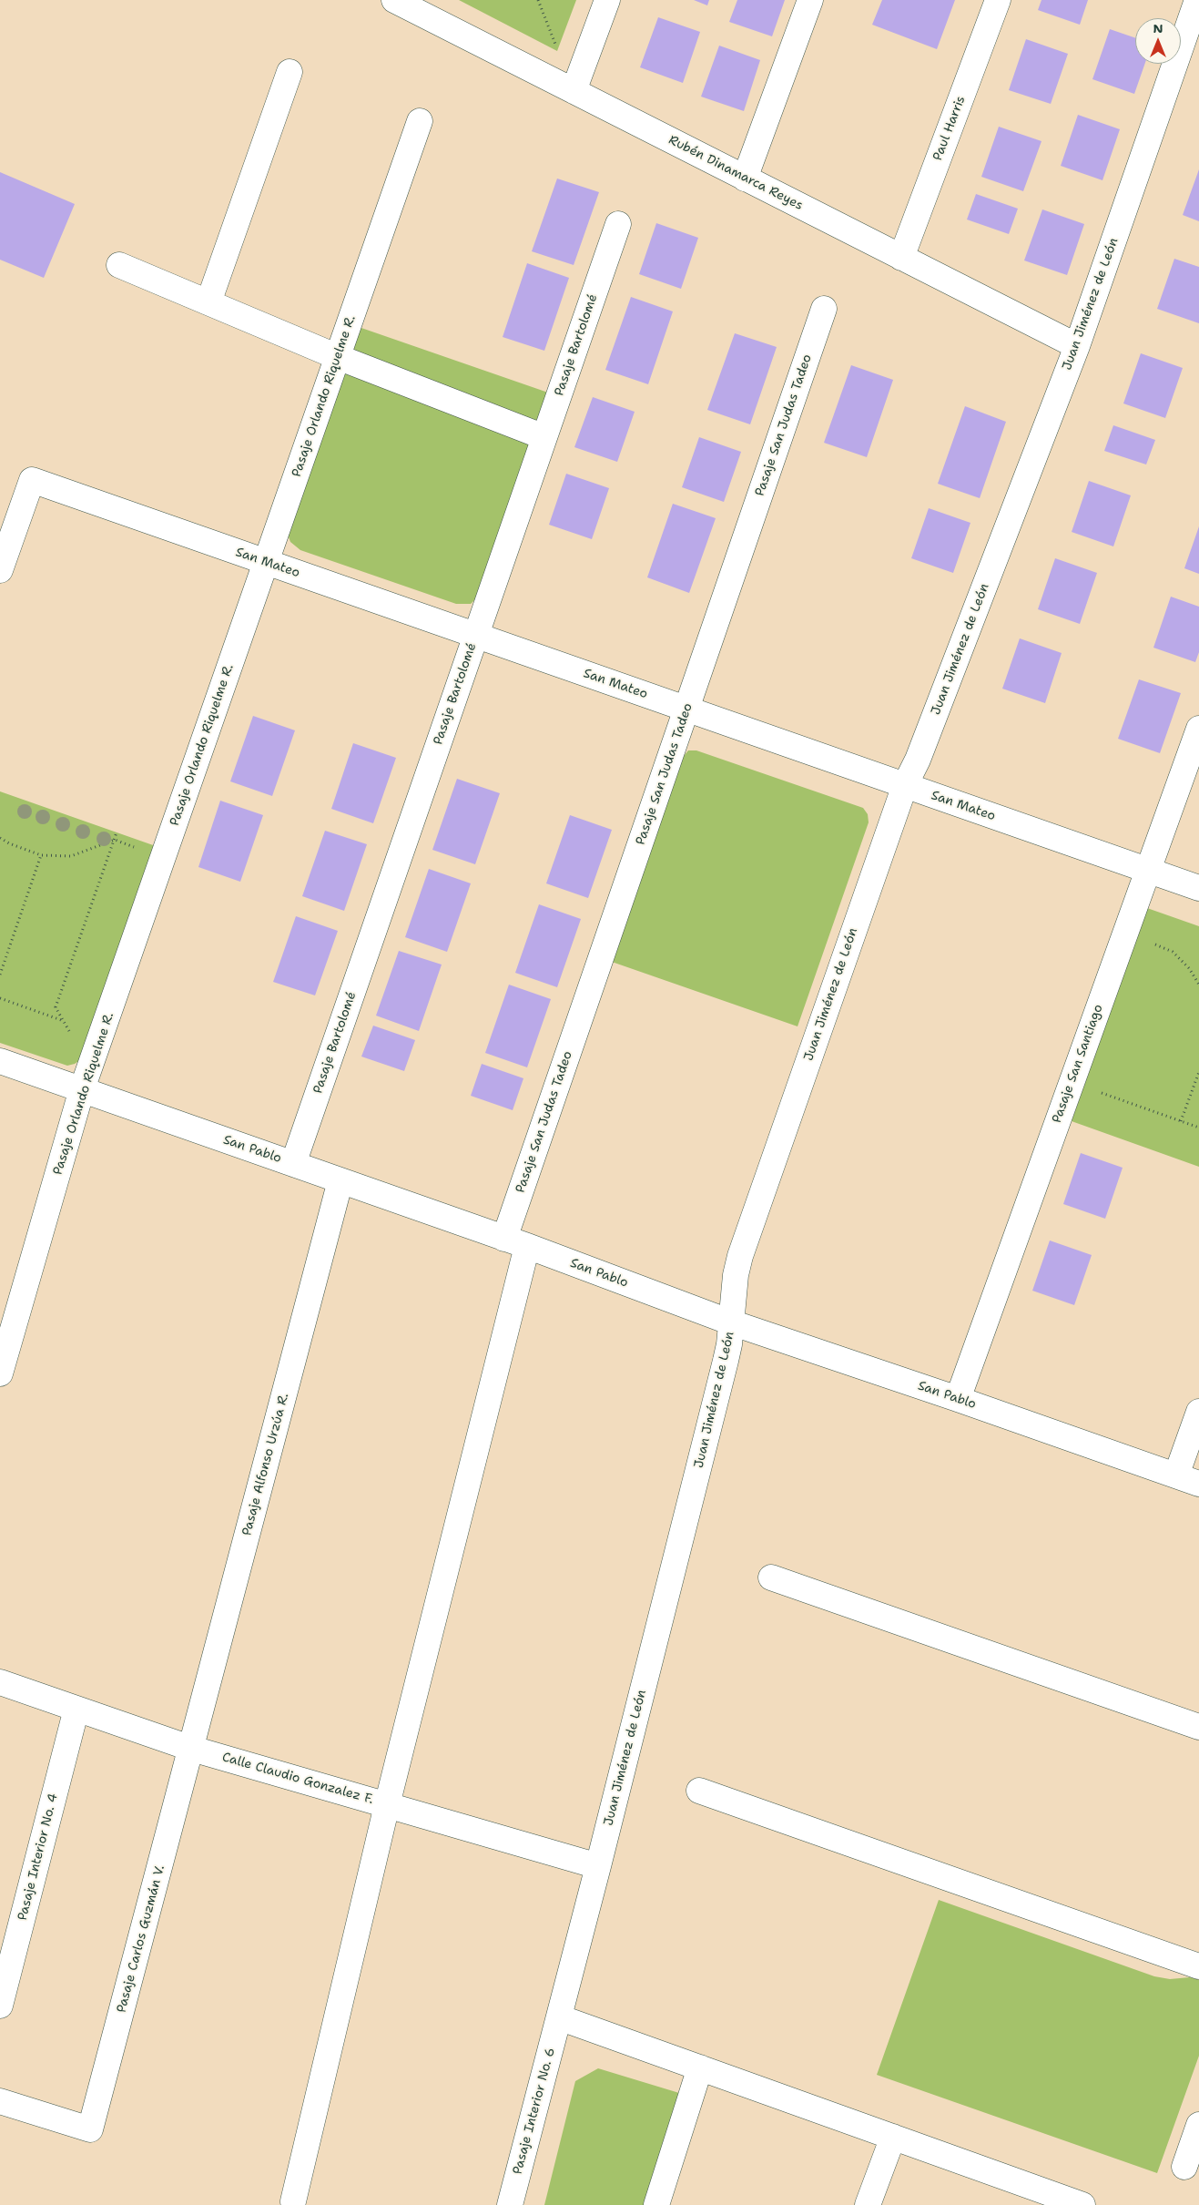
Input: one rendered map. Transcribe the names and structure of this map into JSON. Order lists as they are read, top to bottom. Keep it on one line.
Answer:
{"streets":{"street":["Paul Harris","Rubén Dinamarca Reyes","Juan Jiménez de León","Pasaje Bartolomé","Pasaje Orlando Riquelme R.","Pasaje San Judas Tadeo","San Mateo","Pasaje San Santiago","San Pablo","Pasaje Alfonso Urzúa R.","Calle Claudio Gonzalez F.","Pasaje Interior No. 4","Pasaje Carlos Guzmán V.","Pasaje Interior No. 6"]},"crossings":[["Paul Harris","Rubén Dinamarca Reyes"],["Rubén Dinamarca Reyes","Juan Jiménez de León"],["Juan Jiménez de León","San Mateo"],["Juan Jiménez de León","San Pablo"],["Juan Jiménez de León","Calle Claudio Gonzalez F."],["Juan Jiménez de León","Pasaje Interior No. 6"],["Pasaje Bartolomé","San Mateo"],["Pasaje Bartolomé","San Pablo"],["Pasaje Orlando Riquelme R.","San Mateo"],["Pasaje Orlando Riquelme R.","San Pablo"],["Pasaje San Judas Tadeo","San Mateo"],["Pasaje San Judas Tadeo","San Pablo"],["Pasaje San Judas Tadeo","Calle Claudio Gonzalez F."],["San Mateo","Pasaje San Santiago"],["Pasaje San Santiago","San Pablo"],["San Pablo","Pasaje Alfonso Urzúa R."],["Pasaje Alfonso Urzúa R.","Calle Claudio Gonzalez F."],["Pasaje Alfonso Urzúa R.","Pasaje Carlos Guzmán V."],["Calle Claudio Gonzalez F.","Pasaje Interior No. 4"],["Calle Claudio Gonzalez F.","Pasaje Carlos Guzmán V."]],"north":"top"}
